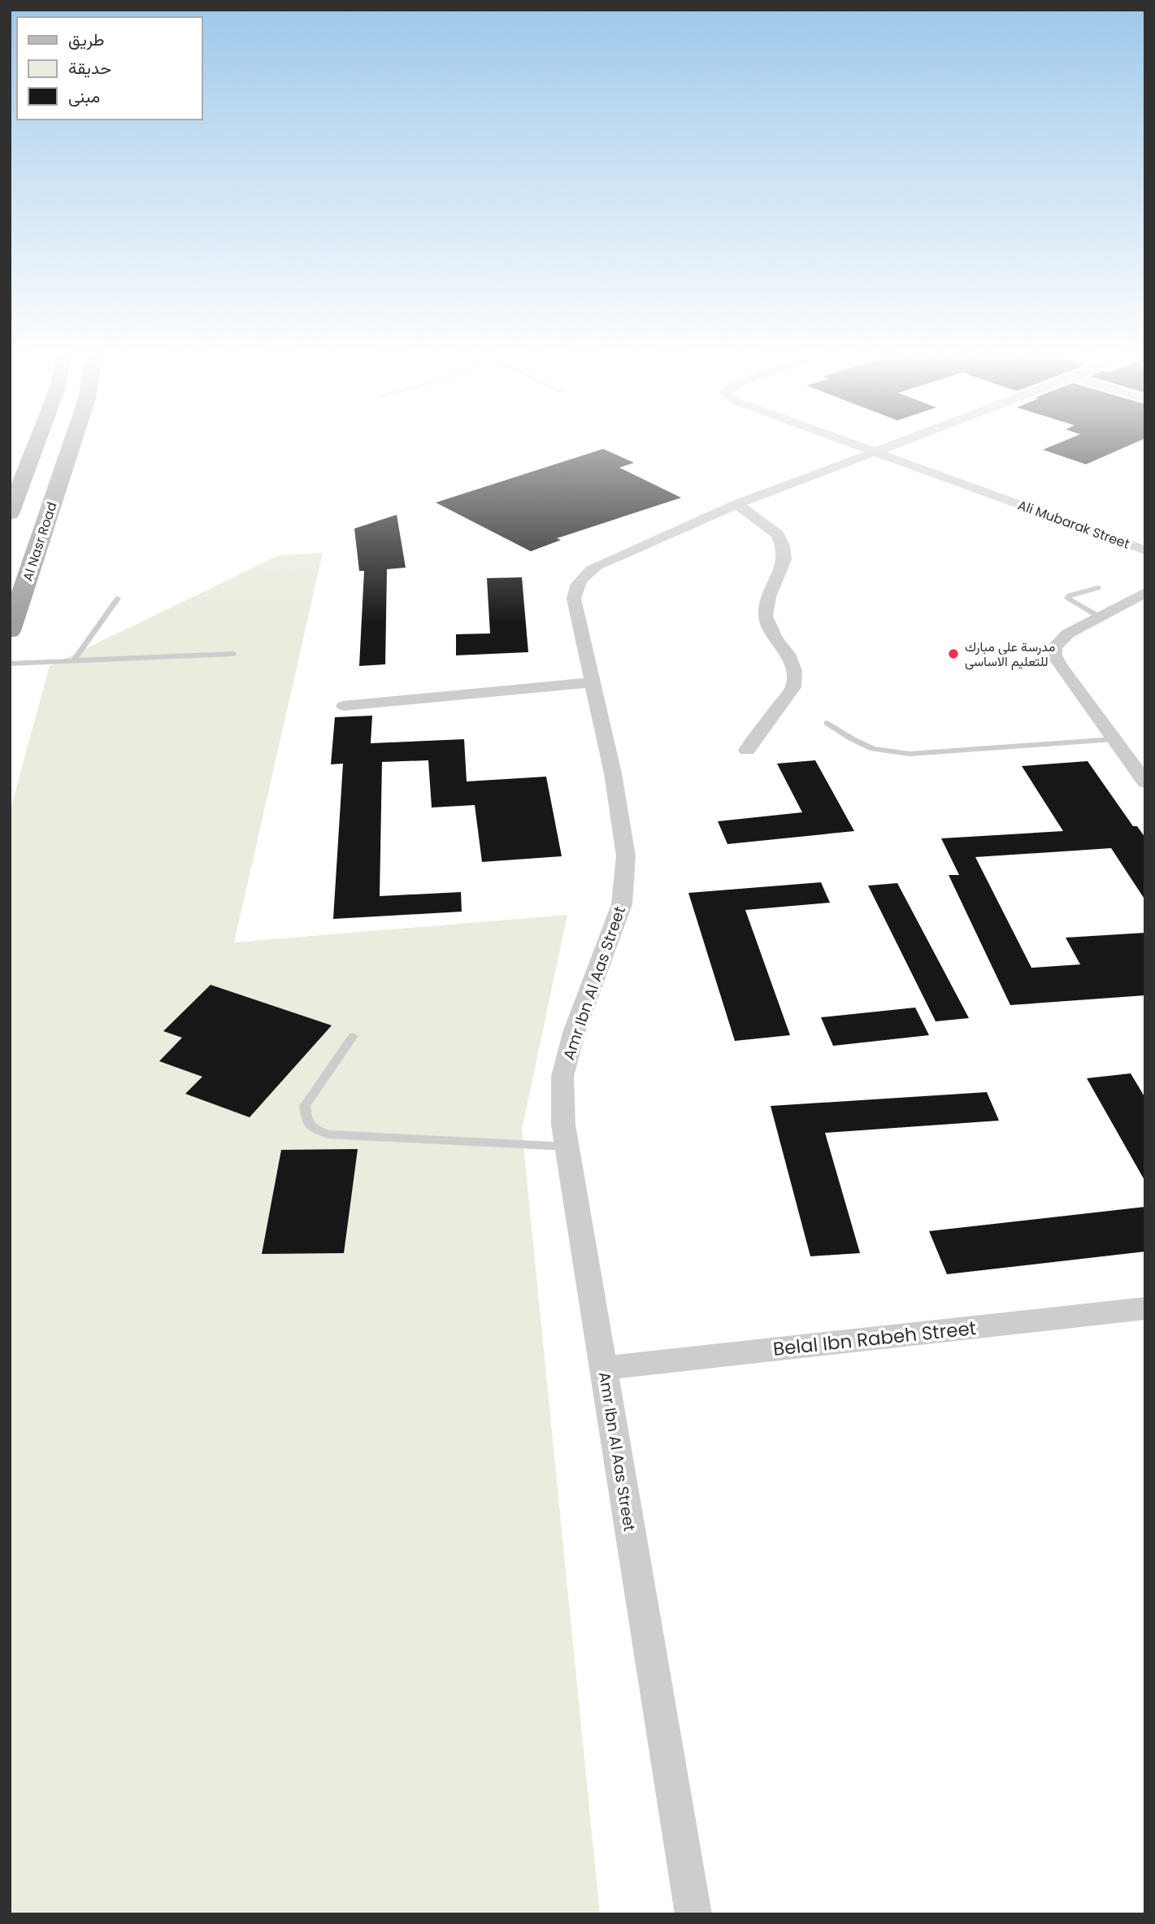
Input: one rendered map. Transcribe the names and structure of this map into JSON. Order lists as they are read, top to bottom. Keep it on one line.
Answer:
{"streets":{"highway":["Al Nasr Road"],"street":["Ali Mubarak Street","Amr Ibn Al Aas Street","Belal Ibn Rabeh Street"]},"crossings":[["Ali Mubarak Street","Amr Ibn Al Aas Street"],["Amr Ibn Al Aas Street","Belal Ibn Rabeh Street"]],"places":["مدرسة على مبارك للتعليم الاساسى"],"legend":["طريق","حديقة","مبنى"]}
